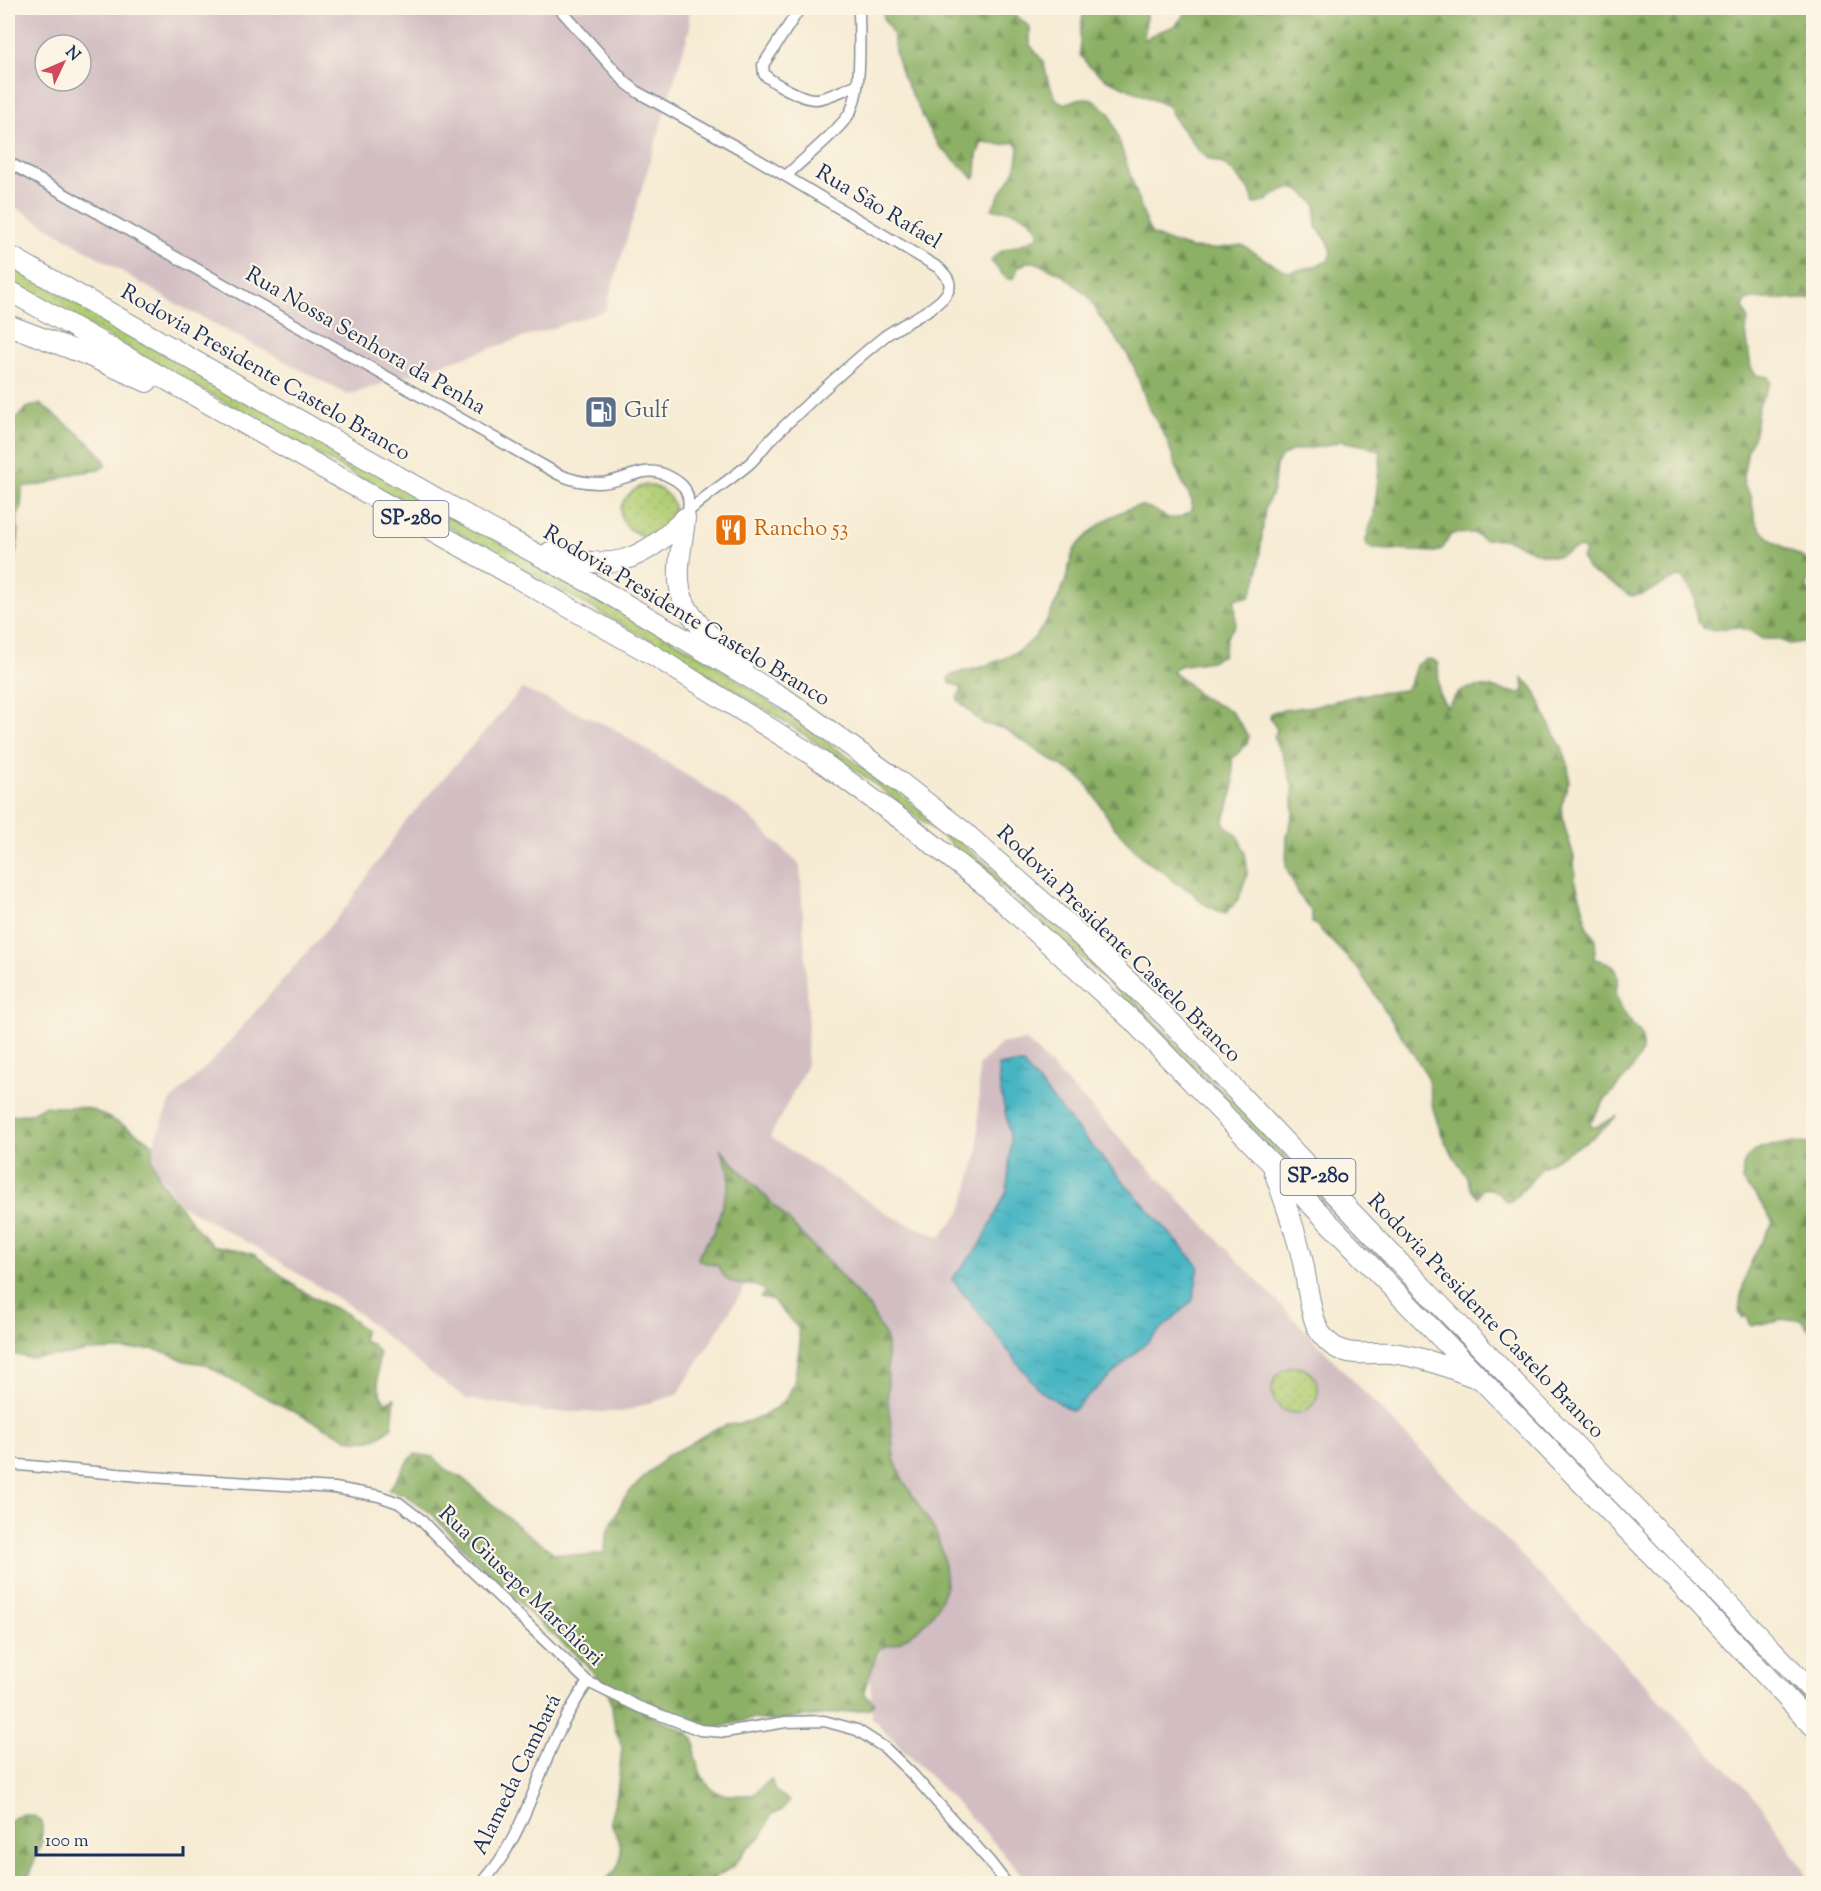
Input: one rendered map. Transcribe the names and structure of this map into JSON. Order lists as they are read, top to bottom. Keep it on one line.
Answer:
{"streets":{"highway":["Rodovia Presidente Castelo Branco","SP-280"],"street":["Rua São Rafael","Rua Nossa Senhora da Penha","Rua Giusepe Marchiori","Alameda Cambará"]},"crossings":[["Rua São Rafael","Rua Nossa Senhora da Penha"],["Rua Giusepe Marchiori","Alameda Cambará"]],"places":{"fuel station":["Gulf"],"restaurant":["Rancho 53"]},"scale_bar":"100 m","north":"top right"}
